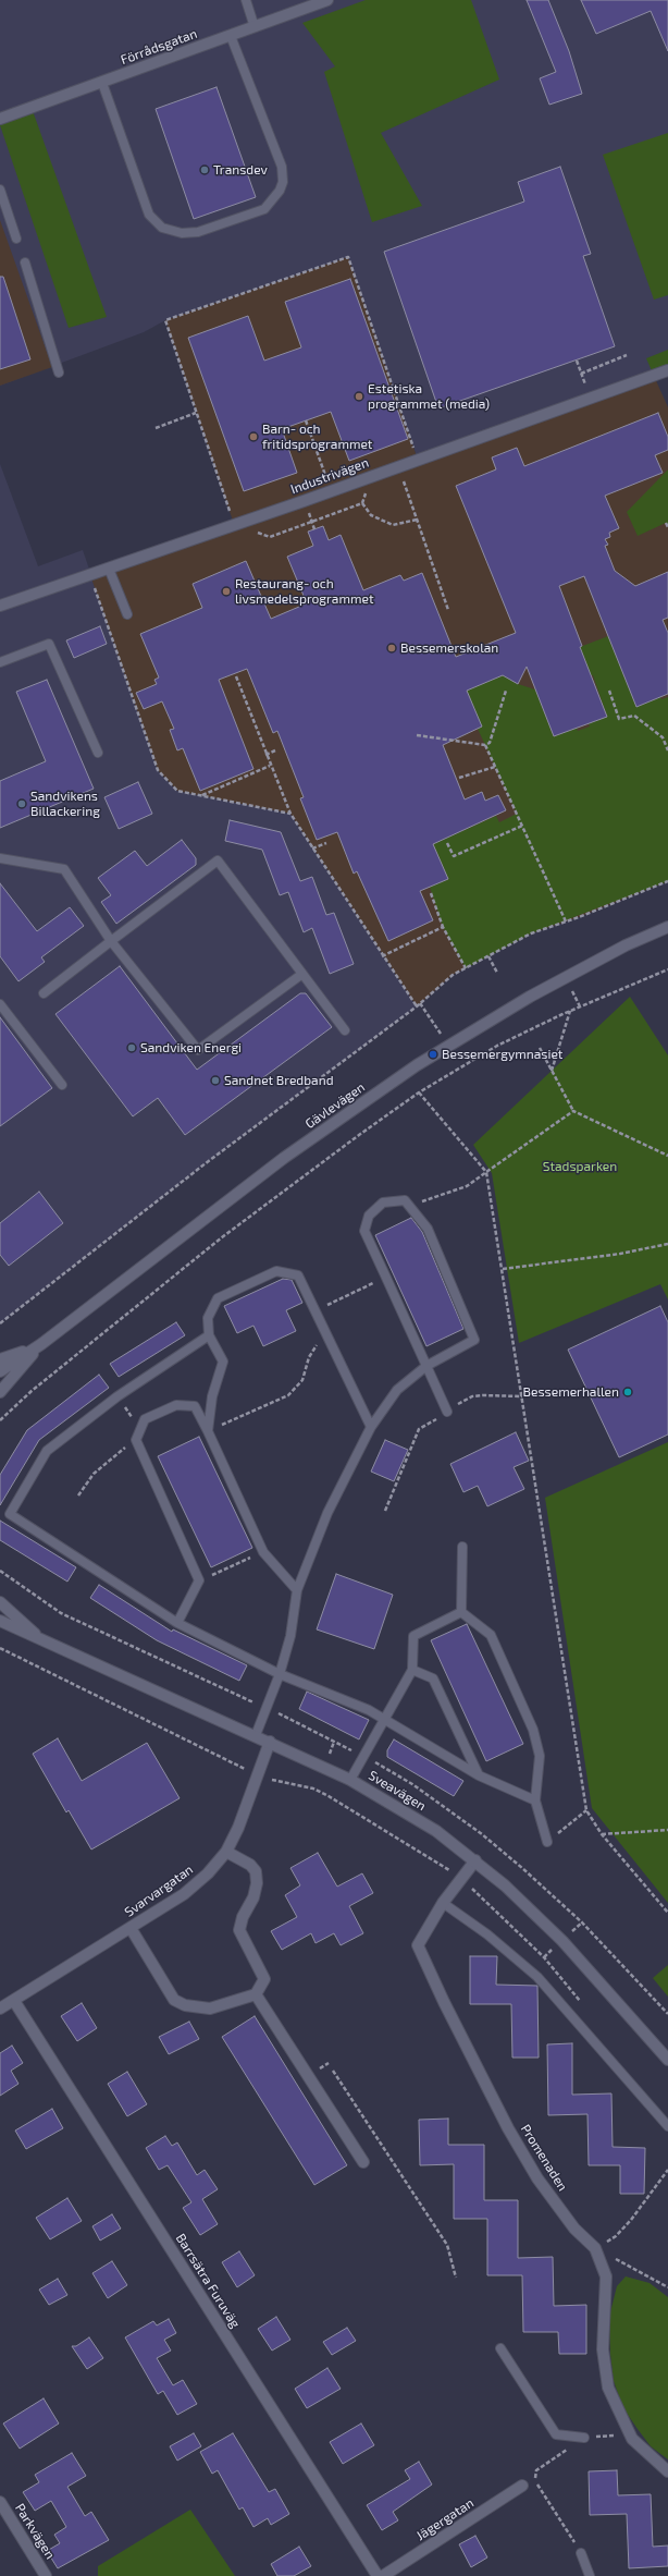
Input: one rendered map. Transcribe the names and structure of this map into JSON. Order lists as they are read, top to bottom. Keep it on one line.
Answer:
{"streets":{"street":["Förrådsgatan","Industrivägen","Gävlevägen","Sveavägen","Svarvargatan","Promenaden","Barrsätra Furuväg","Jägergatan","Parkvägen"]},"crossings":[["Sveavägen","Svarvargatan"],["Sveavägen","Promenaden"],["Svarvargatan","Barrsätra Furuväg"]],"parks":["Stadsparken"],"places":["Transdev","Estetiska programmet (media)","Barn- och fritidsprogrammet","Restaurang- och livsmedelsprogrammet","Bessemerskolan","Sandvikens Billackering","Sandviken Energi","Bessemergymnasiet","Sandnet Bredband","Bessemerhallen"]}
